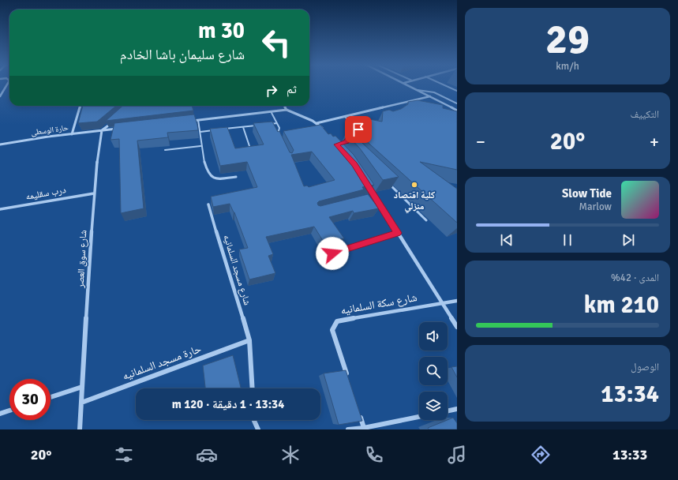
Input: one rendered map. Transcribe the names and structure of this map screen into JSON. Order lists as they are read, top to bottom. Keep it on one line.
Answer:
{"streets":{"street":["حارة الوسطى","درب سقليمه","شارع سوق العصر","شارع مسجد السلمانيه","شارع سكة السلمانيه","حارة مسجد السلمانيه"]},"crossings":[["حارة الوسطى","شارع سوق العصر"],["درب سقليمه","شارع سوق العصر"],["شارع سوق العصر","حارة مسجد السلمانيه"],["شارع مسجد السلمانيه","حارة مسجد السلمانيه"]],"places":["كلية اقتصاد منزلي"],"page":{"tile":[["29","km/h"],"التكييف",["المدى · 42%","210 km"],["الوصول","13:34"]],"turn":["30 m","شارع سليمان باشا الخادم"],"then":"ثم","heat":["−","20°","+"],"song":["Slow Tide","Marlow"],"limit":"30","trip":"13:34 · 1 دقيقة · 120 m","tabs":["13:33","20°"]}}
